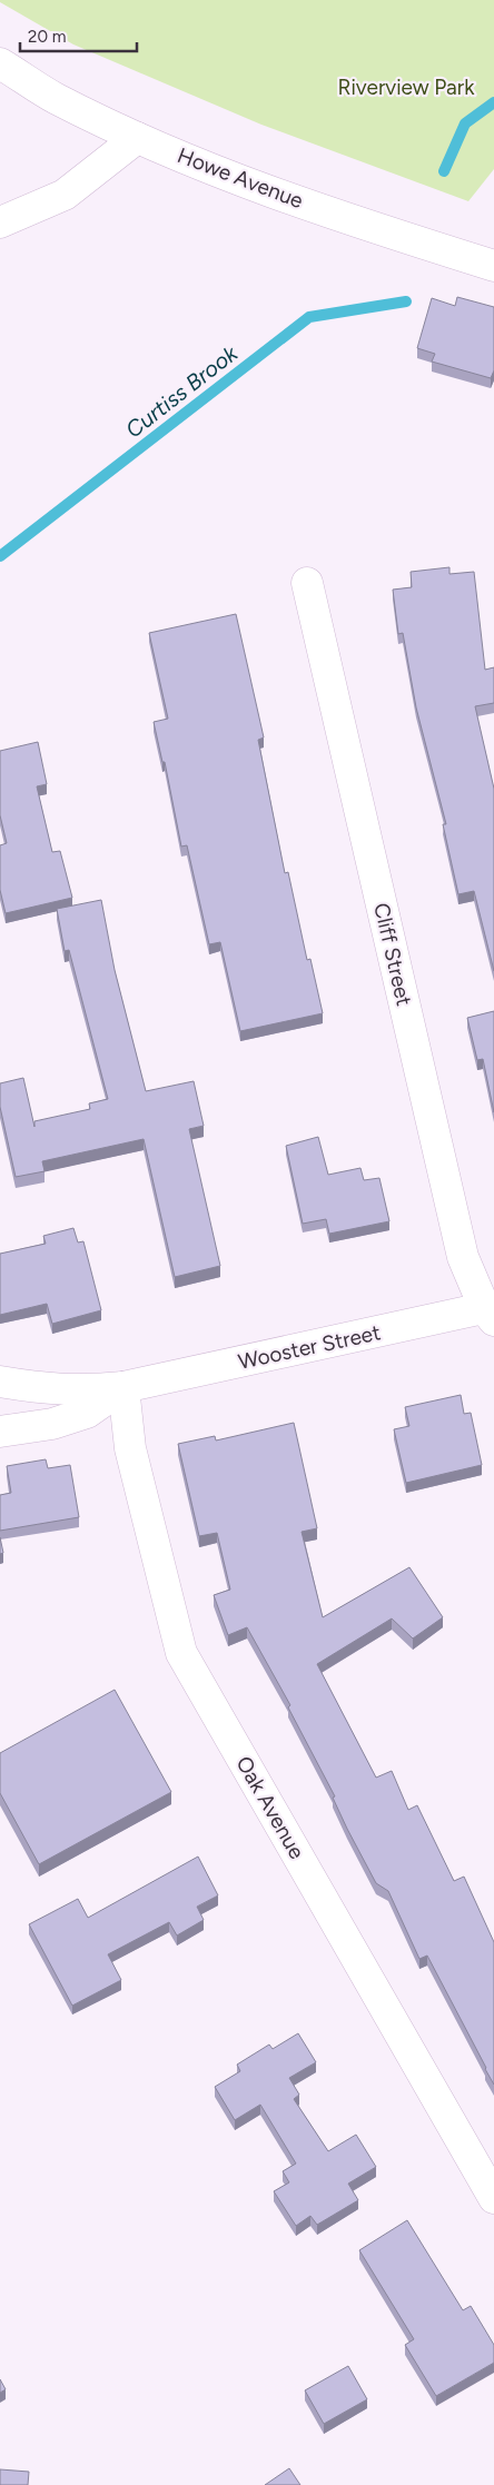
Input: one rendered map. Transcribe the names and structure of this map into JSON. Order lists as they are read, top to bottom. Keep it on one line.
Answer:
{"streets":{"street":["Howe Avenue","Cliff Street","Wooster Street","Oak Avenue"]},"crossings":[["Cliff Street","Wooster Street"],["Wooster Street","Oak Avenue"]],"water":["Curtiss Brook"],"parks":["Riverview Park"],"scale_bar":"20 m"}
